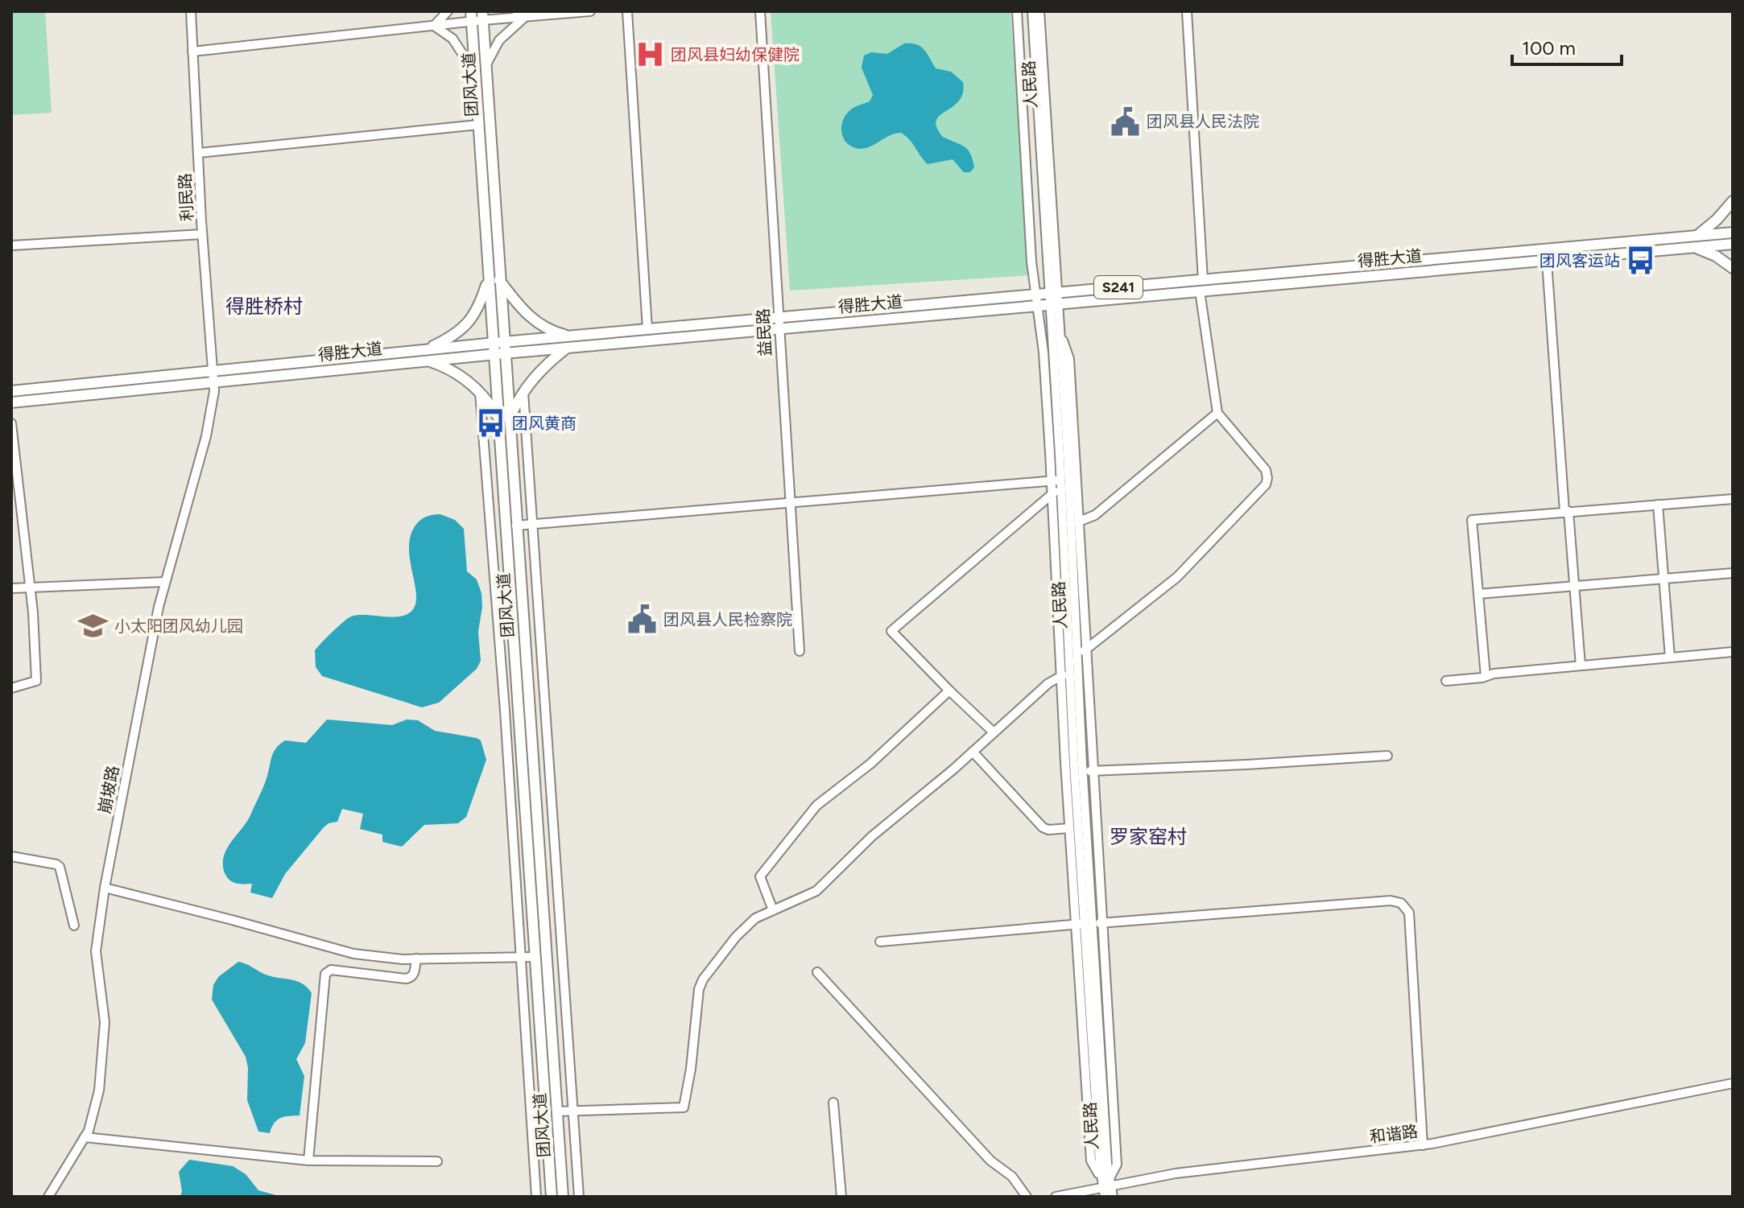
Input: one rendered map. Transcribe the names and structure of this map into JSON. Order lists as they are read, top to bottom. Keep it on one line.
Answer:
{"streets":{"main road":["团风大道","得胜大道","S241"],"street":["人民路","利民路","益民路","崩坡路","和谐路"]},"crossings":[["团风大道","得胜大道"],["人民路","得胜大道"],["人民路","和谐路"],["利民路","得胜大道"],["利民路","崩坡路"],["得胜大道","益民路"],["得胜大道","崩坡路"]],"districts":["得胜桥村","罗家窑村"],"places":{"hospital":["团风县妇幼保健院"],"public building":["团风县人民法院","团风县人民检察院"],"bus stop":["团风客运站","团风黄商"],"school or university":["小太阳团风幼儿园"]},"scale_bar":"100 m"}
